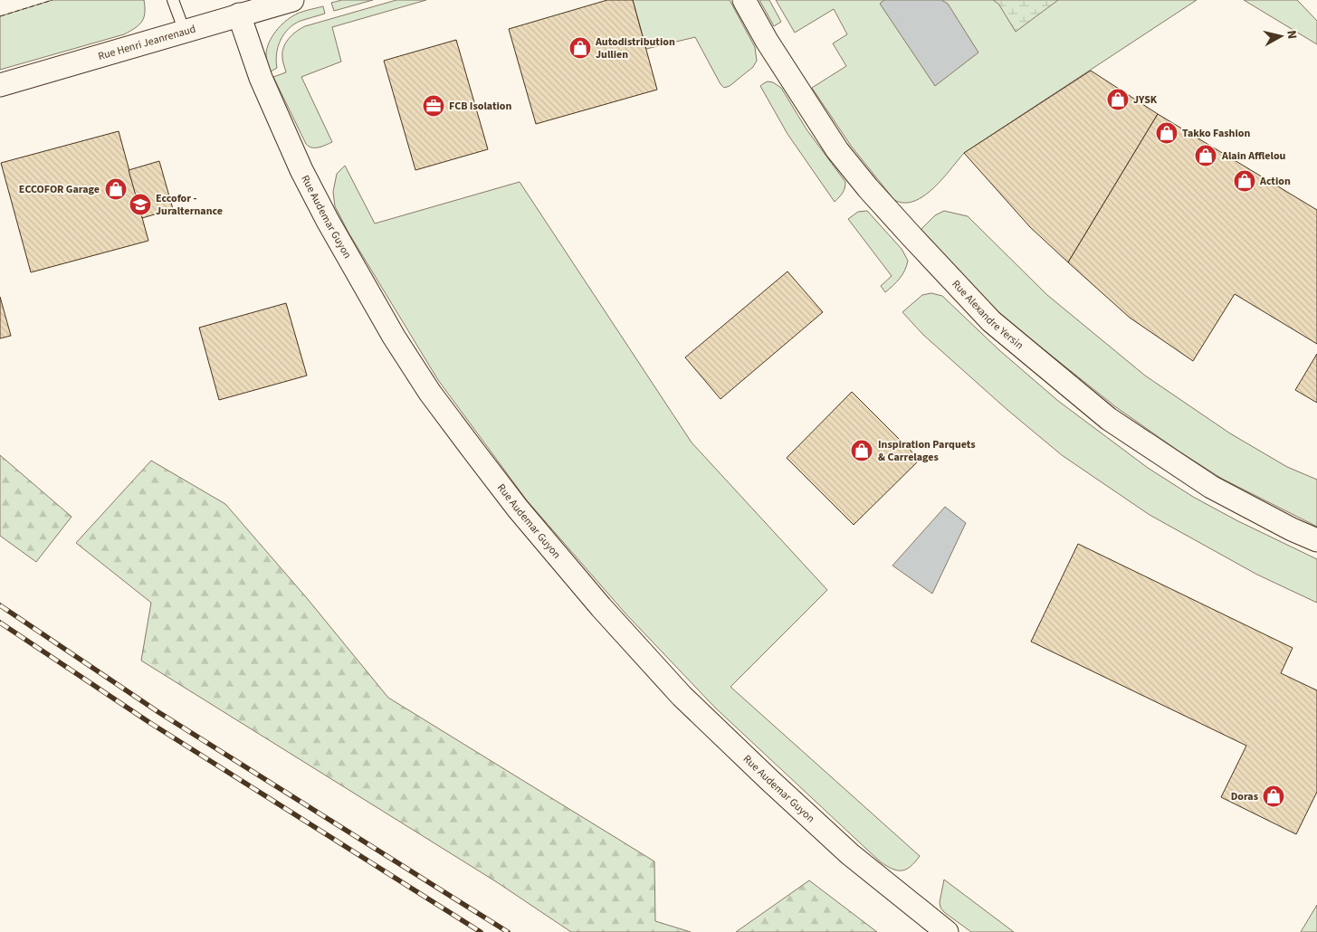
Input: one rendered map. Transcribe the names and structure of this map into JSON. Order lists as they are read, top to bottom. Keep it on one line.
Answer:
{"streets":{"street":["Rue Henri Jeanrenaud","Rue Audemar Guyon","Rue Alexandre Yersin"]},"crossings":[["Rue Henri Jeanrenaud","Rue Audemar Guyon"]],"places":{"shop":["Autodistribution Jullien","JYSK","Takko Fashion","Alain Afflelou","Action","ECCOFOR Garage","Inspiration Parquets & Carrelages","Doras"],"office":["FCB Isolation"],"school or university":["Eccofor - Juralternance"]},"north":"right"}
